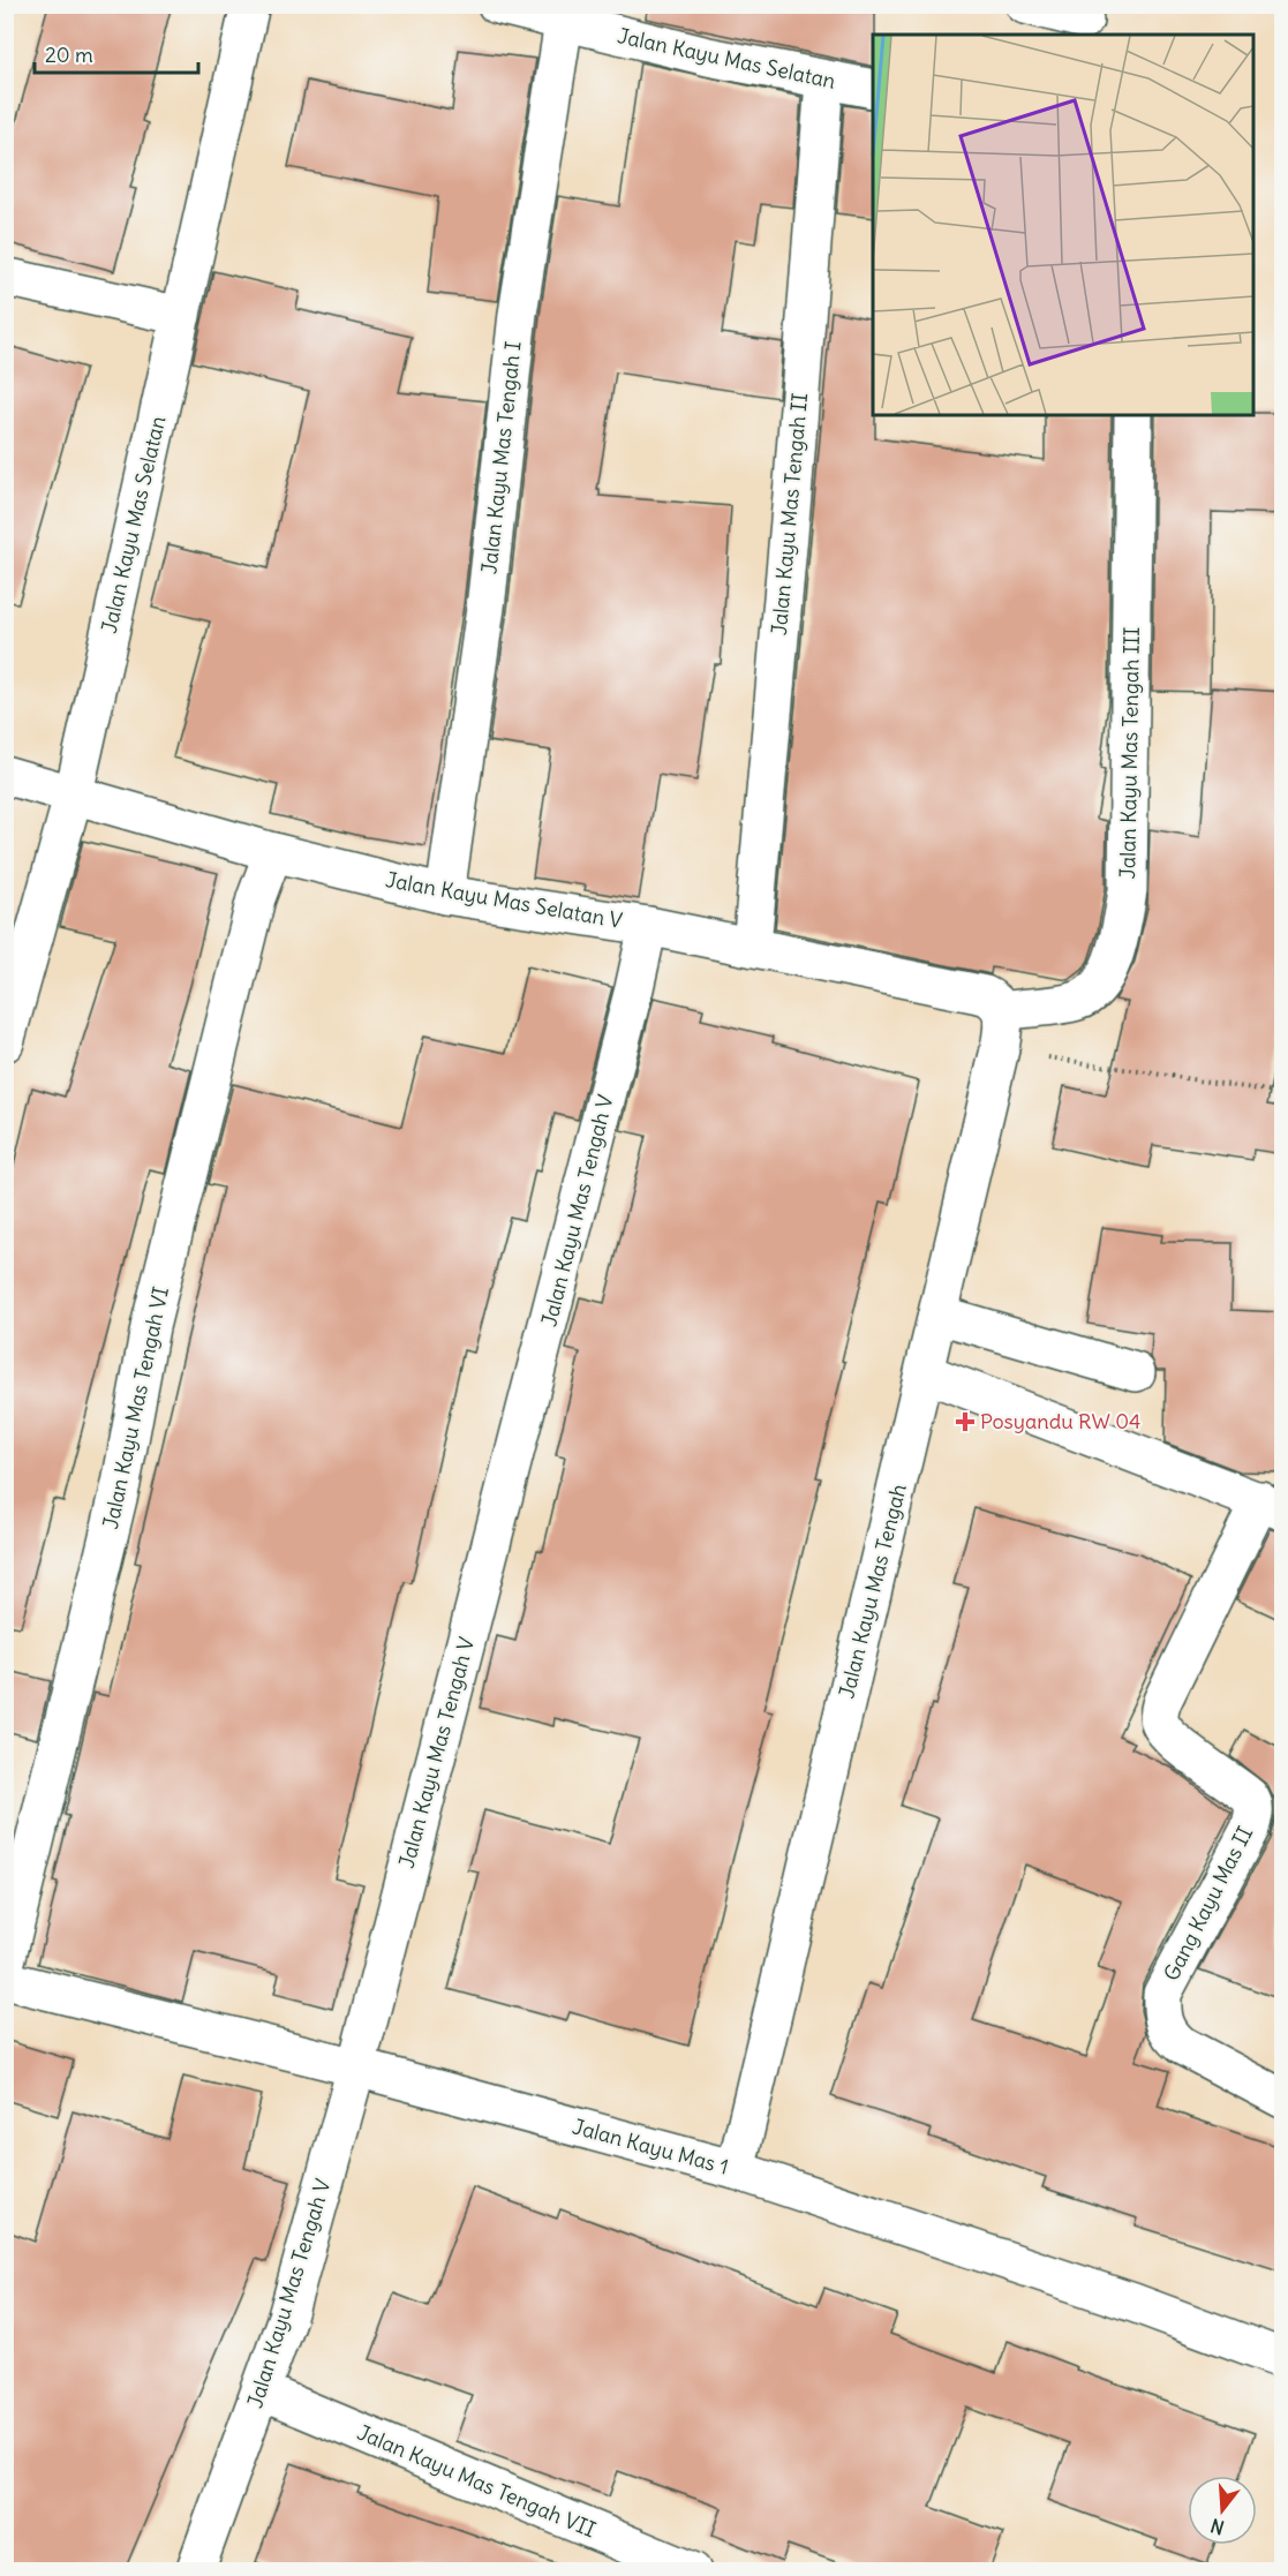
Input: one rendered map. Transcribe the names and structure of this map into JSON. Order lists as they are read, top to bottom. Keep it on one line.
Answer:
{"streets":{"street":["Jalan Kayu Mas Selatan","Jalan Kayu Mas Tengah I","Jalan Kayu Mas Tengah II","Jalan Kayu Mas Tengah III","Jalan Kayu Mas Selatan V","Jalan Kayu Mas Tengah V","Jalan Kayu Mas Tengah VI","Jalan Kayu Mas Tengah","Gang Kayu Mas II","Jalan Kayu Mas 1","Jalan Kayu Mas Tengah VII"]},"crossings":[["Jalan Kayu Mas Selatan","Jalan Kayu Mas Tengah I"],["Jalan Kayu Mas Selatan","Jalan Kayu Mas Tengah II"],["Jalan Kayu Mas Selatan","Jalan Kayu Mas Selatan V"],["Jalan Kayu Mas Tengah I","Jalan Kayu Mas Selatan V"],["Jalan Kayu Mas Tengah II","Jalan Kayu Mas Selatan V"],["Jalan Kayu Mas Tengah III","Jalan Kayu Mas Selatan V"],["Jalan Kayu Mas Tengah III","Jalan Kayu Mas Tengah"],["Jalan Kayu Mas Selatan V","Jalan Kayu Mas Tengah V"],["Jalan Kayu Mas Selatan V","Jalan Kayu Mas Tengah VI"],["Jalan Kayu Mas Selatan V","Jalan Kayu Mas Tengah"],["Jalan Kayu Mas Tengah V","Jalan Kayu Mas 1"],["Jalan Kayu Mas Tengah V","Jalan Kayu Mas Tengah VII"],["Jalan Kayu Mas Tengah","Jalan Kayu Mas 1"]],"places":{"health":["Posyandu RW 04"]},"scale_bar":"20 m","north":"bottom"}
